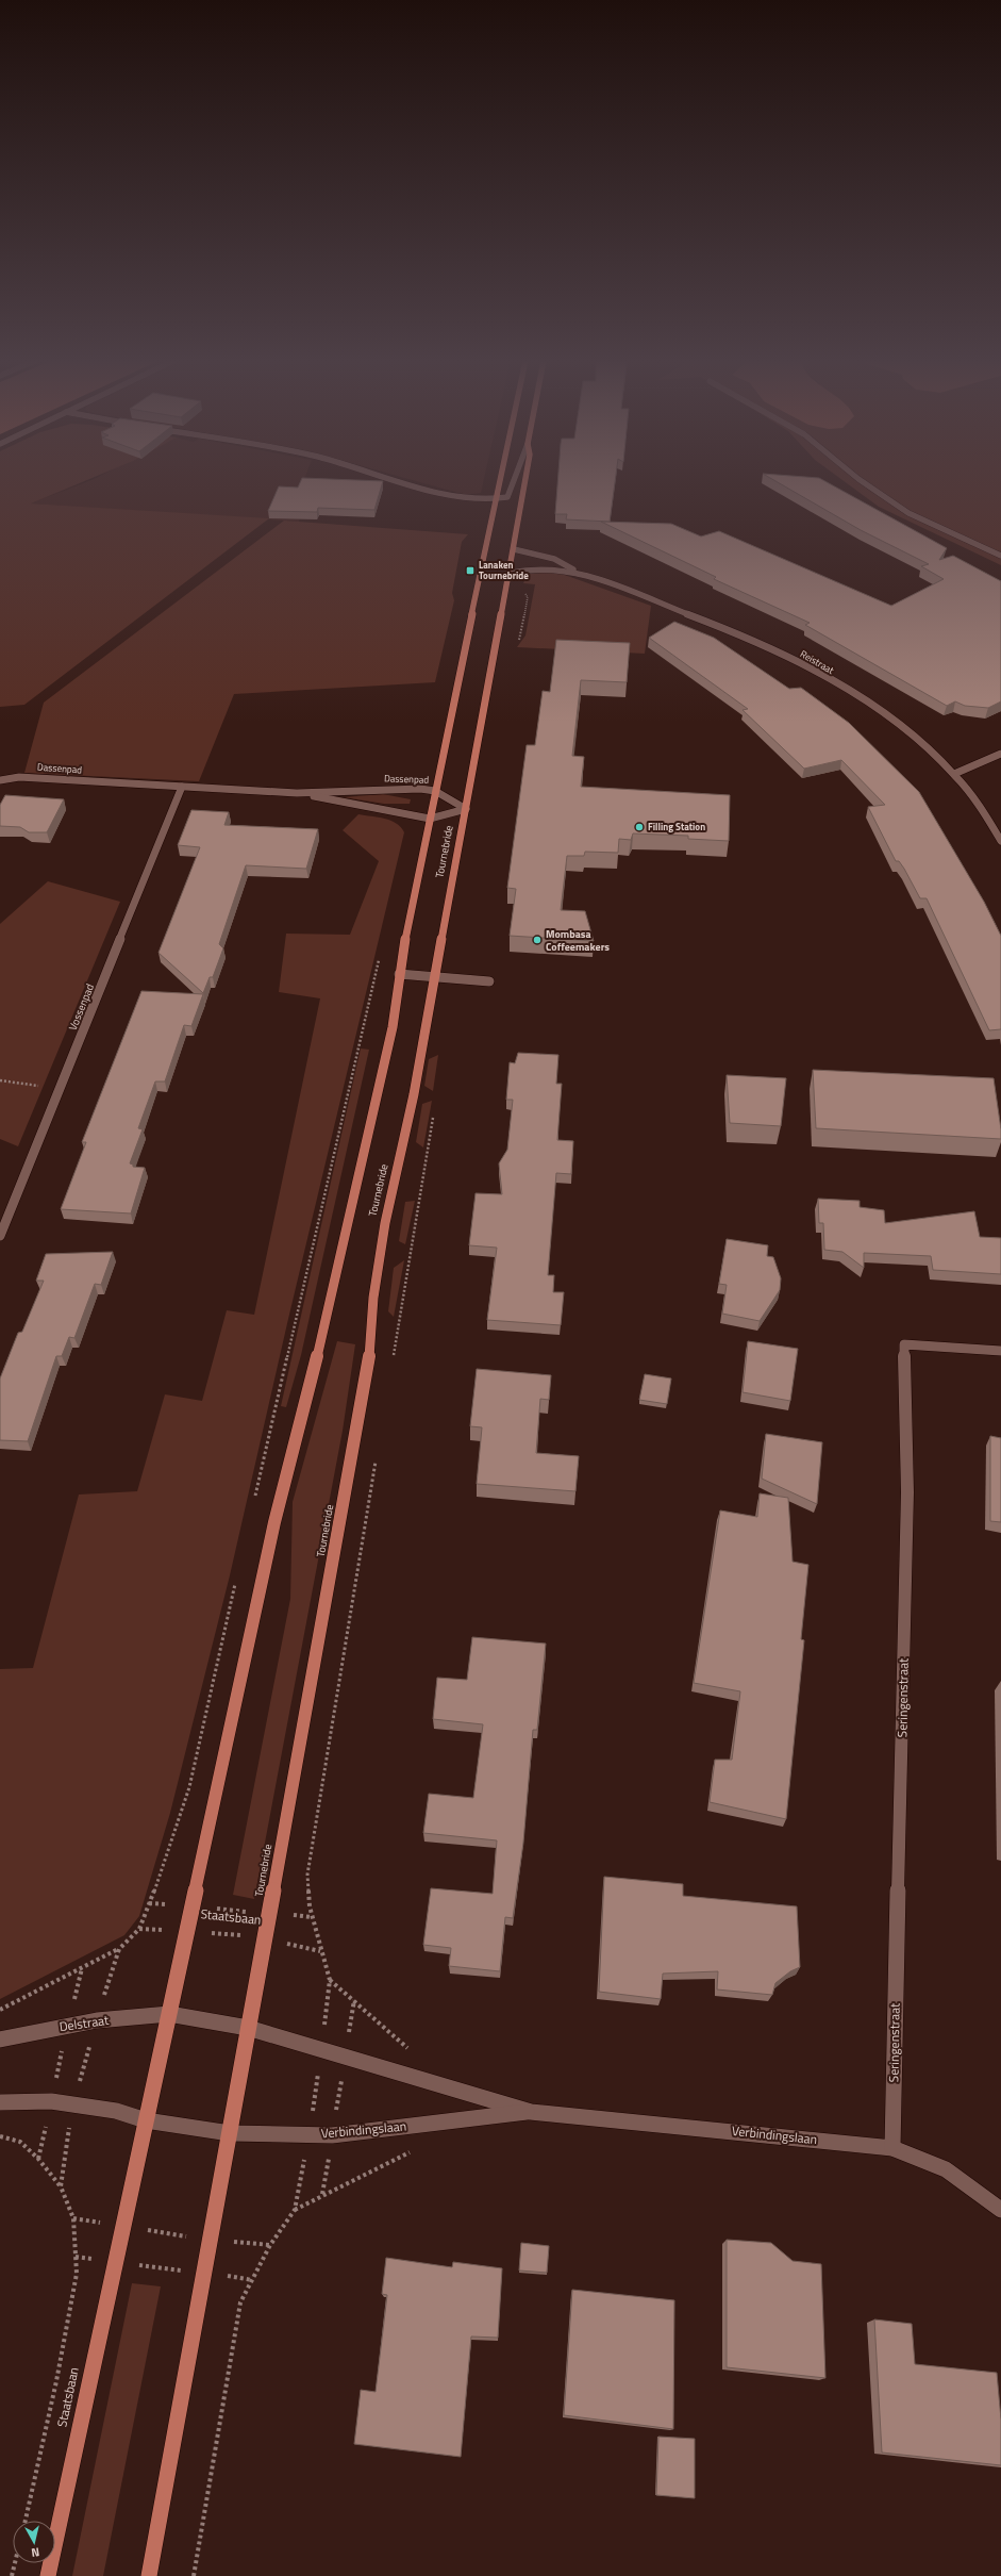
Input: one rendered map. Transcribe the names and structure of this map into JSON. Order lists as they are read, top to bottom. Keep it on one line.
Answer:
{"streets":{"main road":["Tournebride","Staatsbaan"],"street":["Reistraat","Dassenpad","Vossenpad","Seringenstraat","Delstraat","Verbindingslaan"]},"crossings":[["Reistraat","Tournebride"],["Dassenpad","Tournebride"],["Dassenpad","Vossenpad"],["Tournebride","Staatsbaan"],["Tournebride","Delstraat"],["Tournebride","Verbindingslaan"],["Seringenstraat","Verbindingslaan"],["Staatsbaan","Delstraat"],["Staatsbaan","Verbindingslaan"],["Delstraat","Verbindingslaan"]],"places":{"transit":["Lanaken Tournebride"],"other":["Filling Station","Mombasa Coffeemakers"]},"north":"bottom"}
